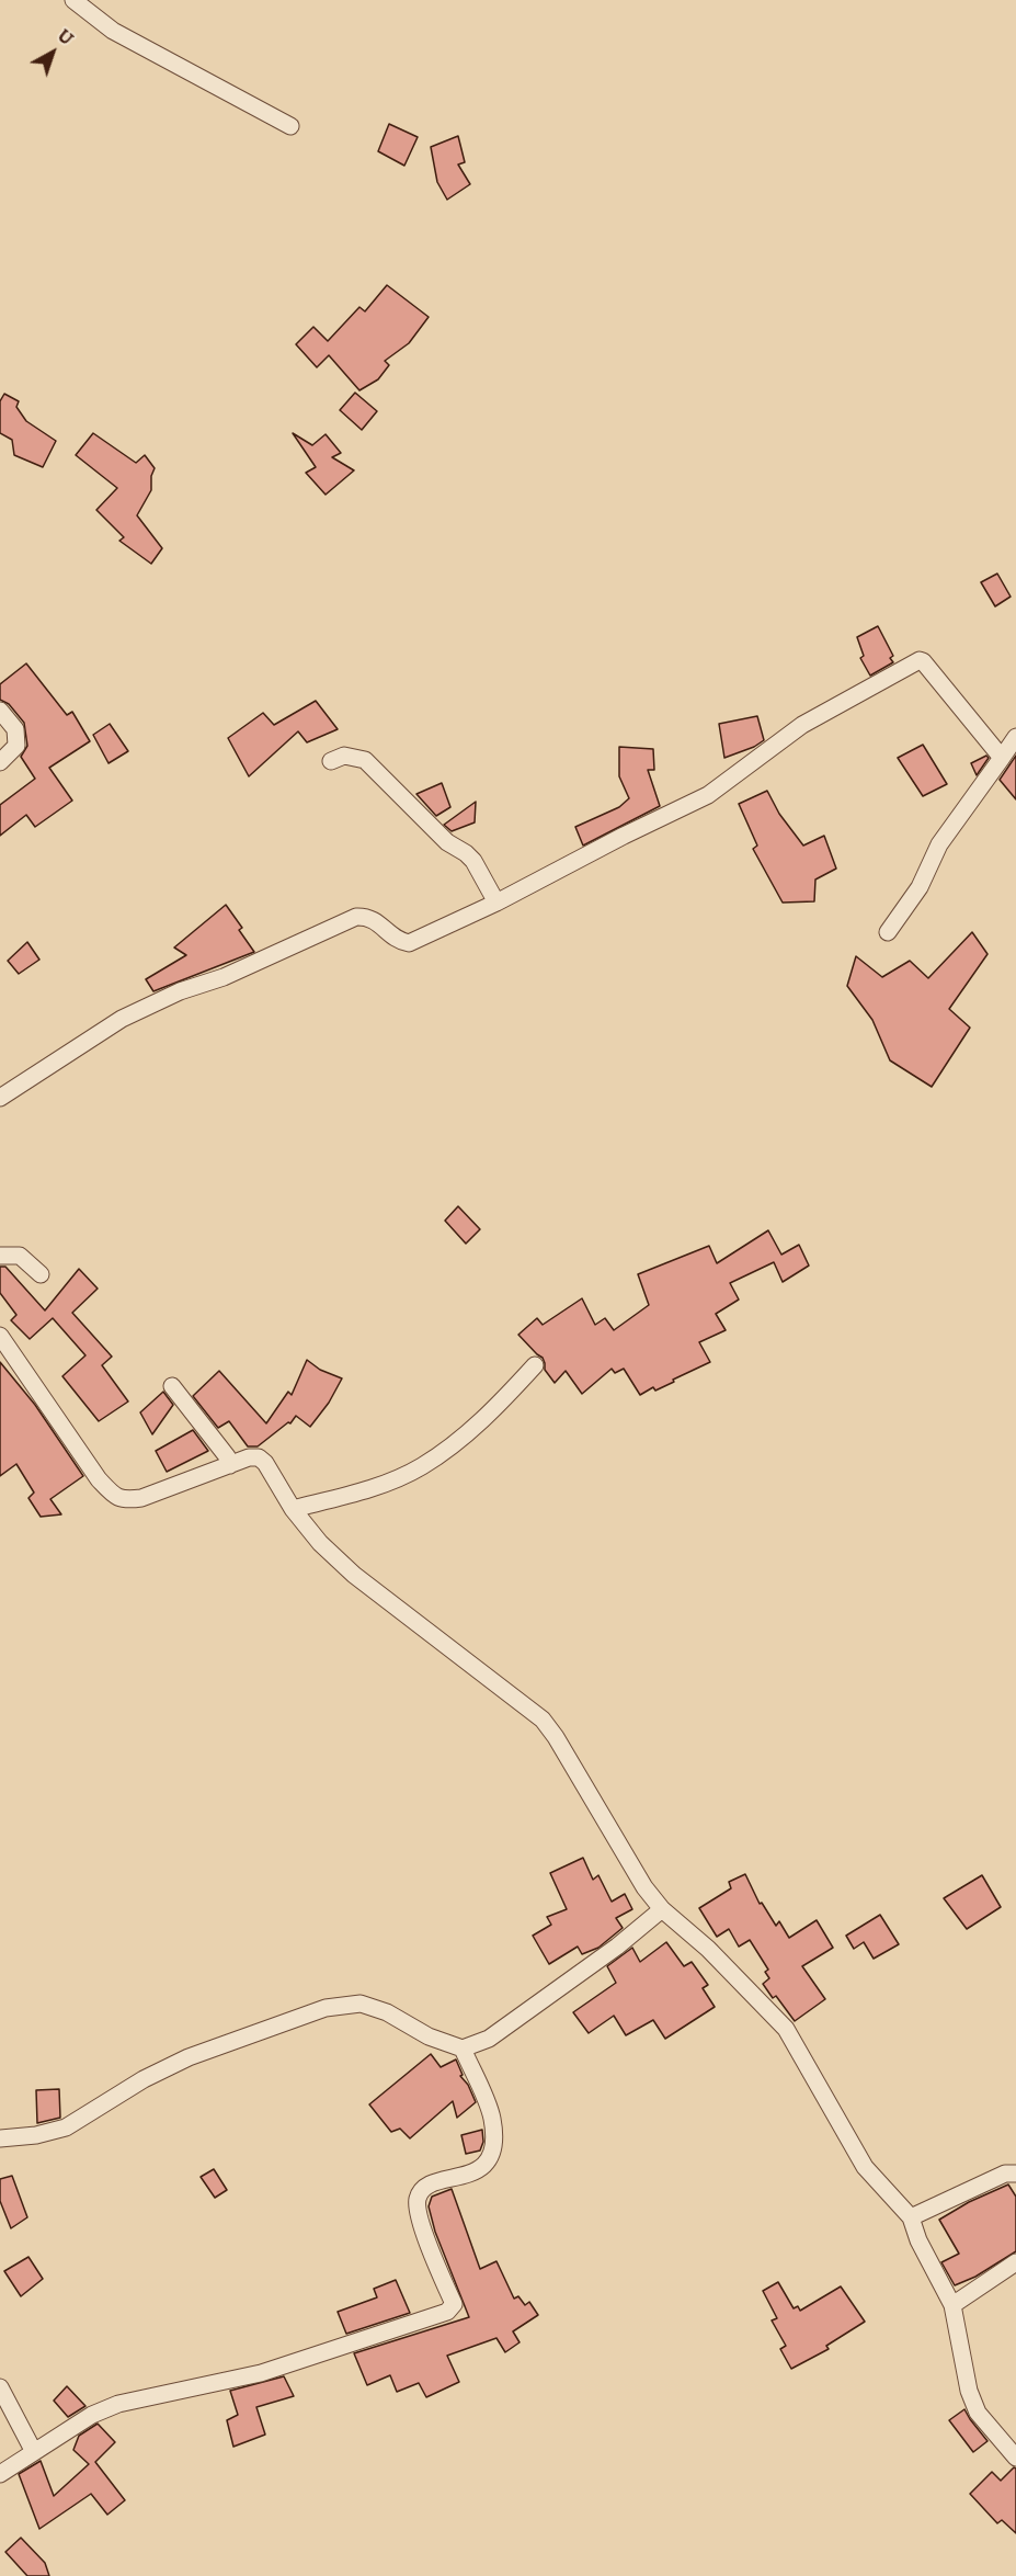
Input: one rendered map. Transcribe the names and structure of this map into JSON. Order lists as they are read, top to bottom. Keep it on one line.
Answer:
{"north":"top right"}
